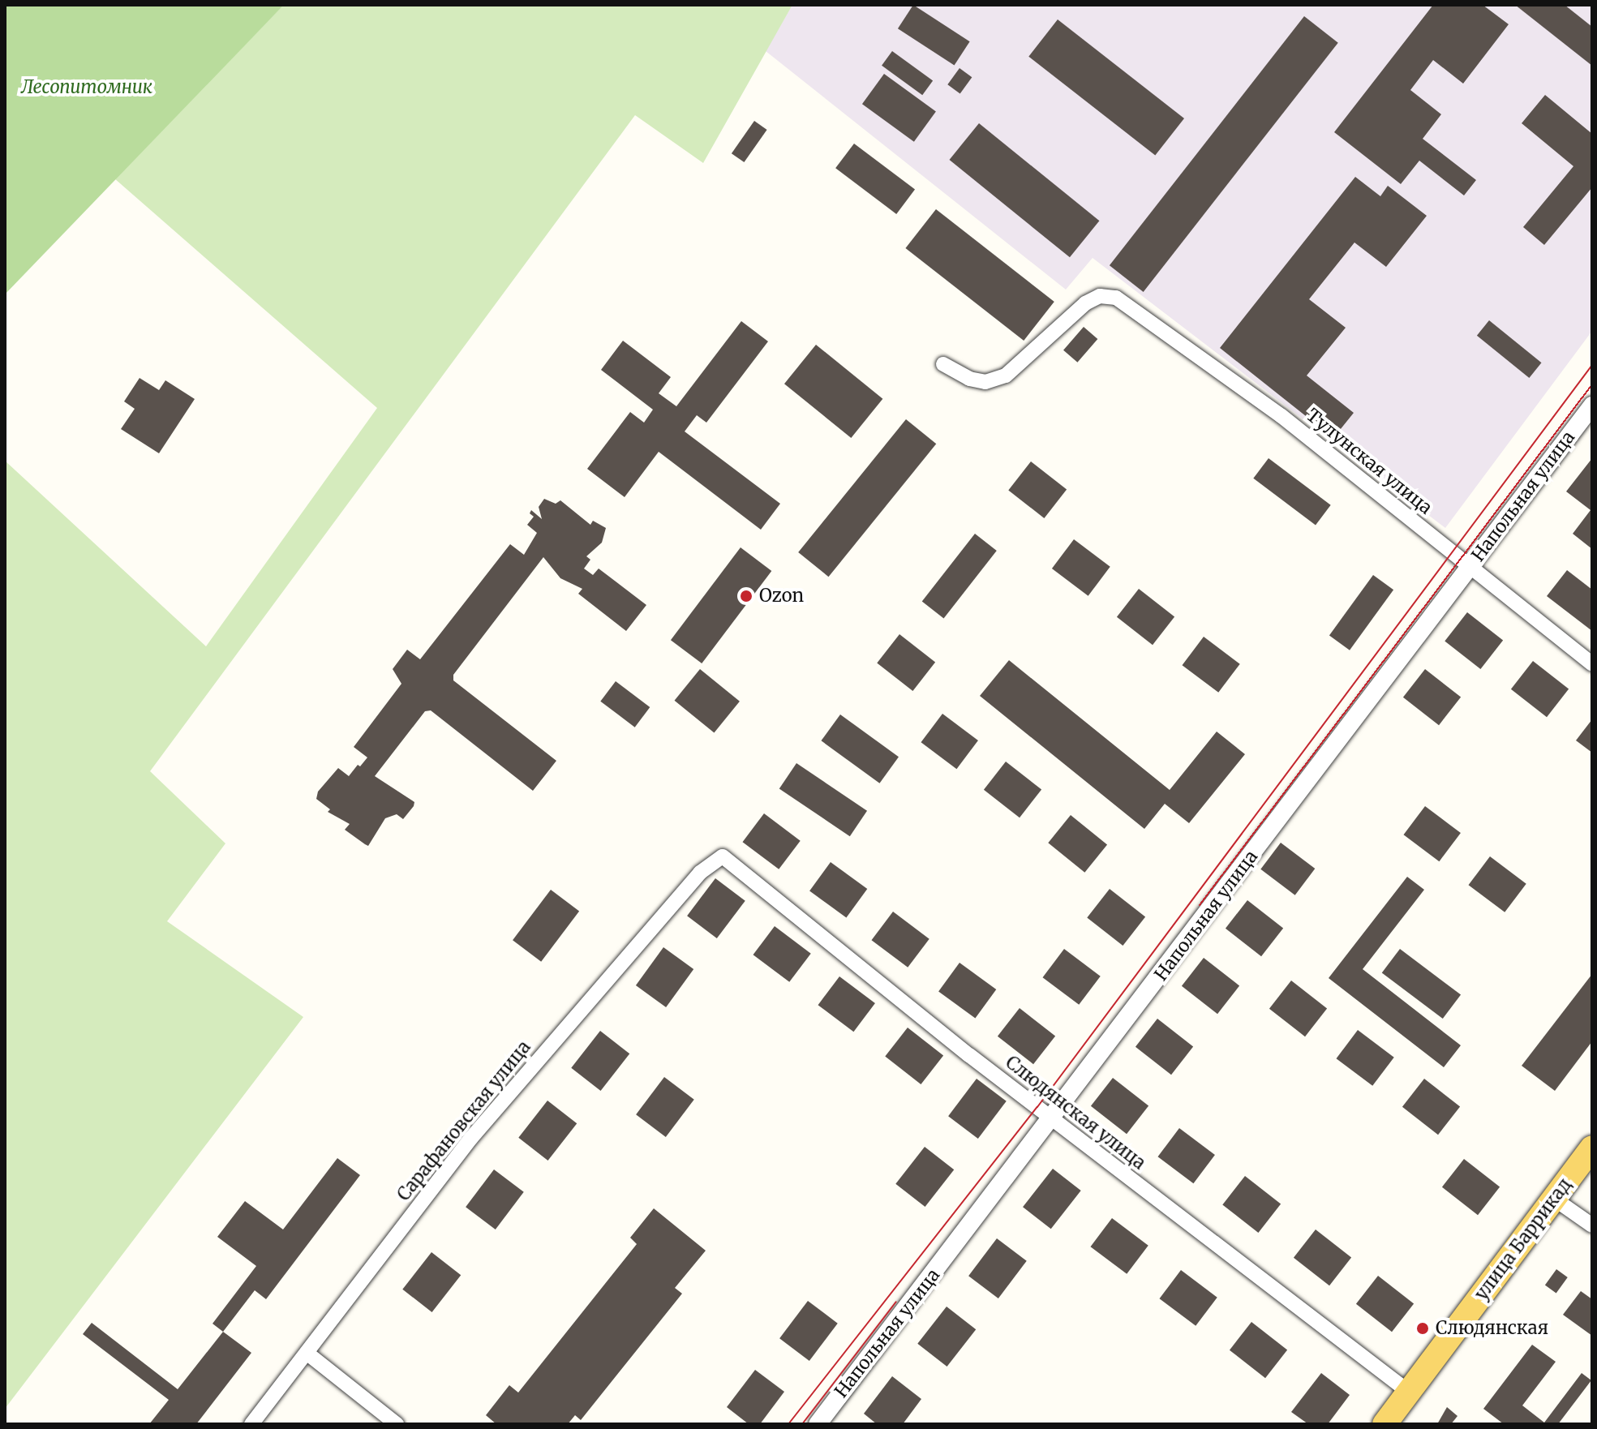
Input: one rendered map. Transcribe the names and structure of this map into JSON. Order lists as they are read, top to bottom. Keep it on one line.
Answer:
{"streets":{"main road":["улица Баррикад"],"street":["Тулунская улица","Напольная улица","Слюдянская улица","Сарафановская улица"]},"crossings":[["Тулунская улица","Напольная улица"],["Напольная улица","Слюдянская улица"],["Слюдянская улица","Сарафановская улица"],["Слюдянская улица","улица Баррикад"]],"parks":["Лесопитомник"],"places":["Ozon","Слюдянская"]}
